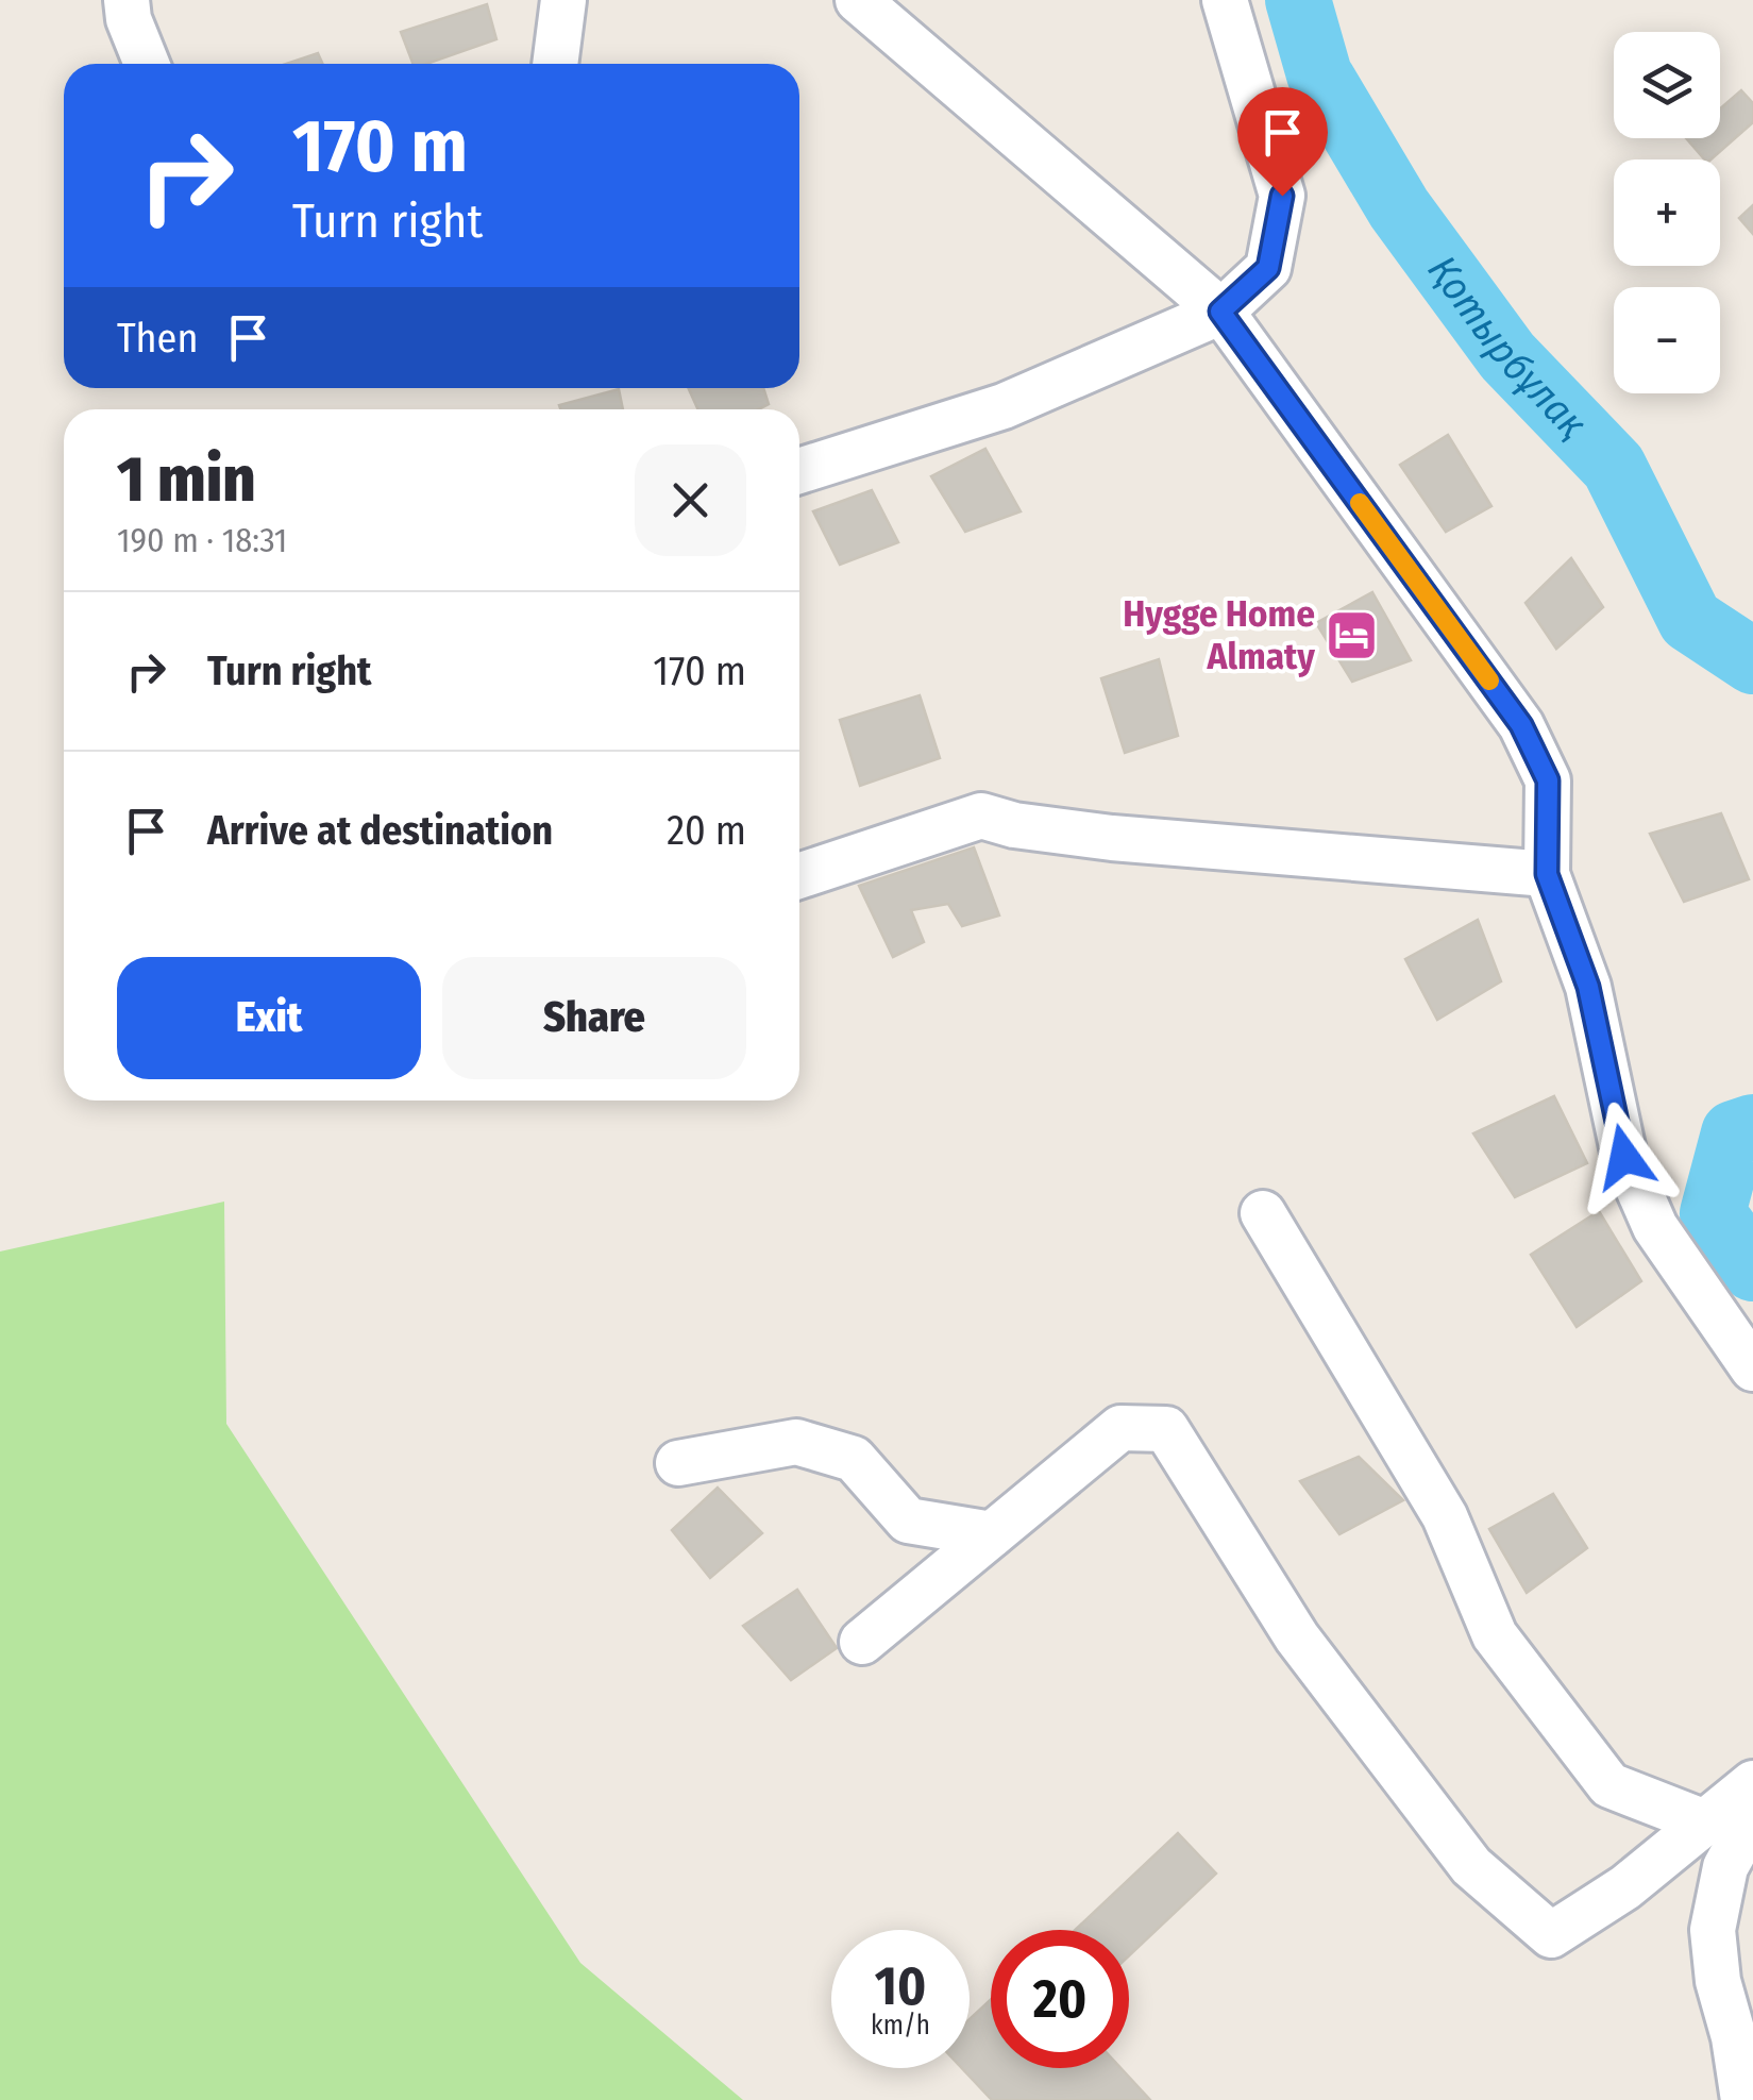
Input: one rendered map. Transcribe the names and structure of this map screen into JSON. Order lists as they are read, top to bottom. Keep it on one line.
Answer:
{"water":["Қотырбұлақ"],"places":{"hotel":["Hygge Home Almaty"]},"page":{"map_buttons":["+","−"],"turn":["170 m","Turn right"],"then":"Then","heading":["1 min","190 m · 18:31"],"list":[{"name":"Turn right","value":"170 m"},{"name":"Arrive at destination","value":"20 m"}],"buttons":["Exit","Share"],"speed":"10 km/h","limit":"20"}}
